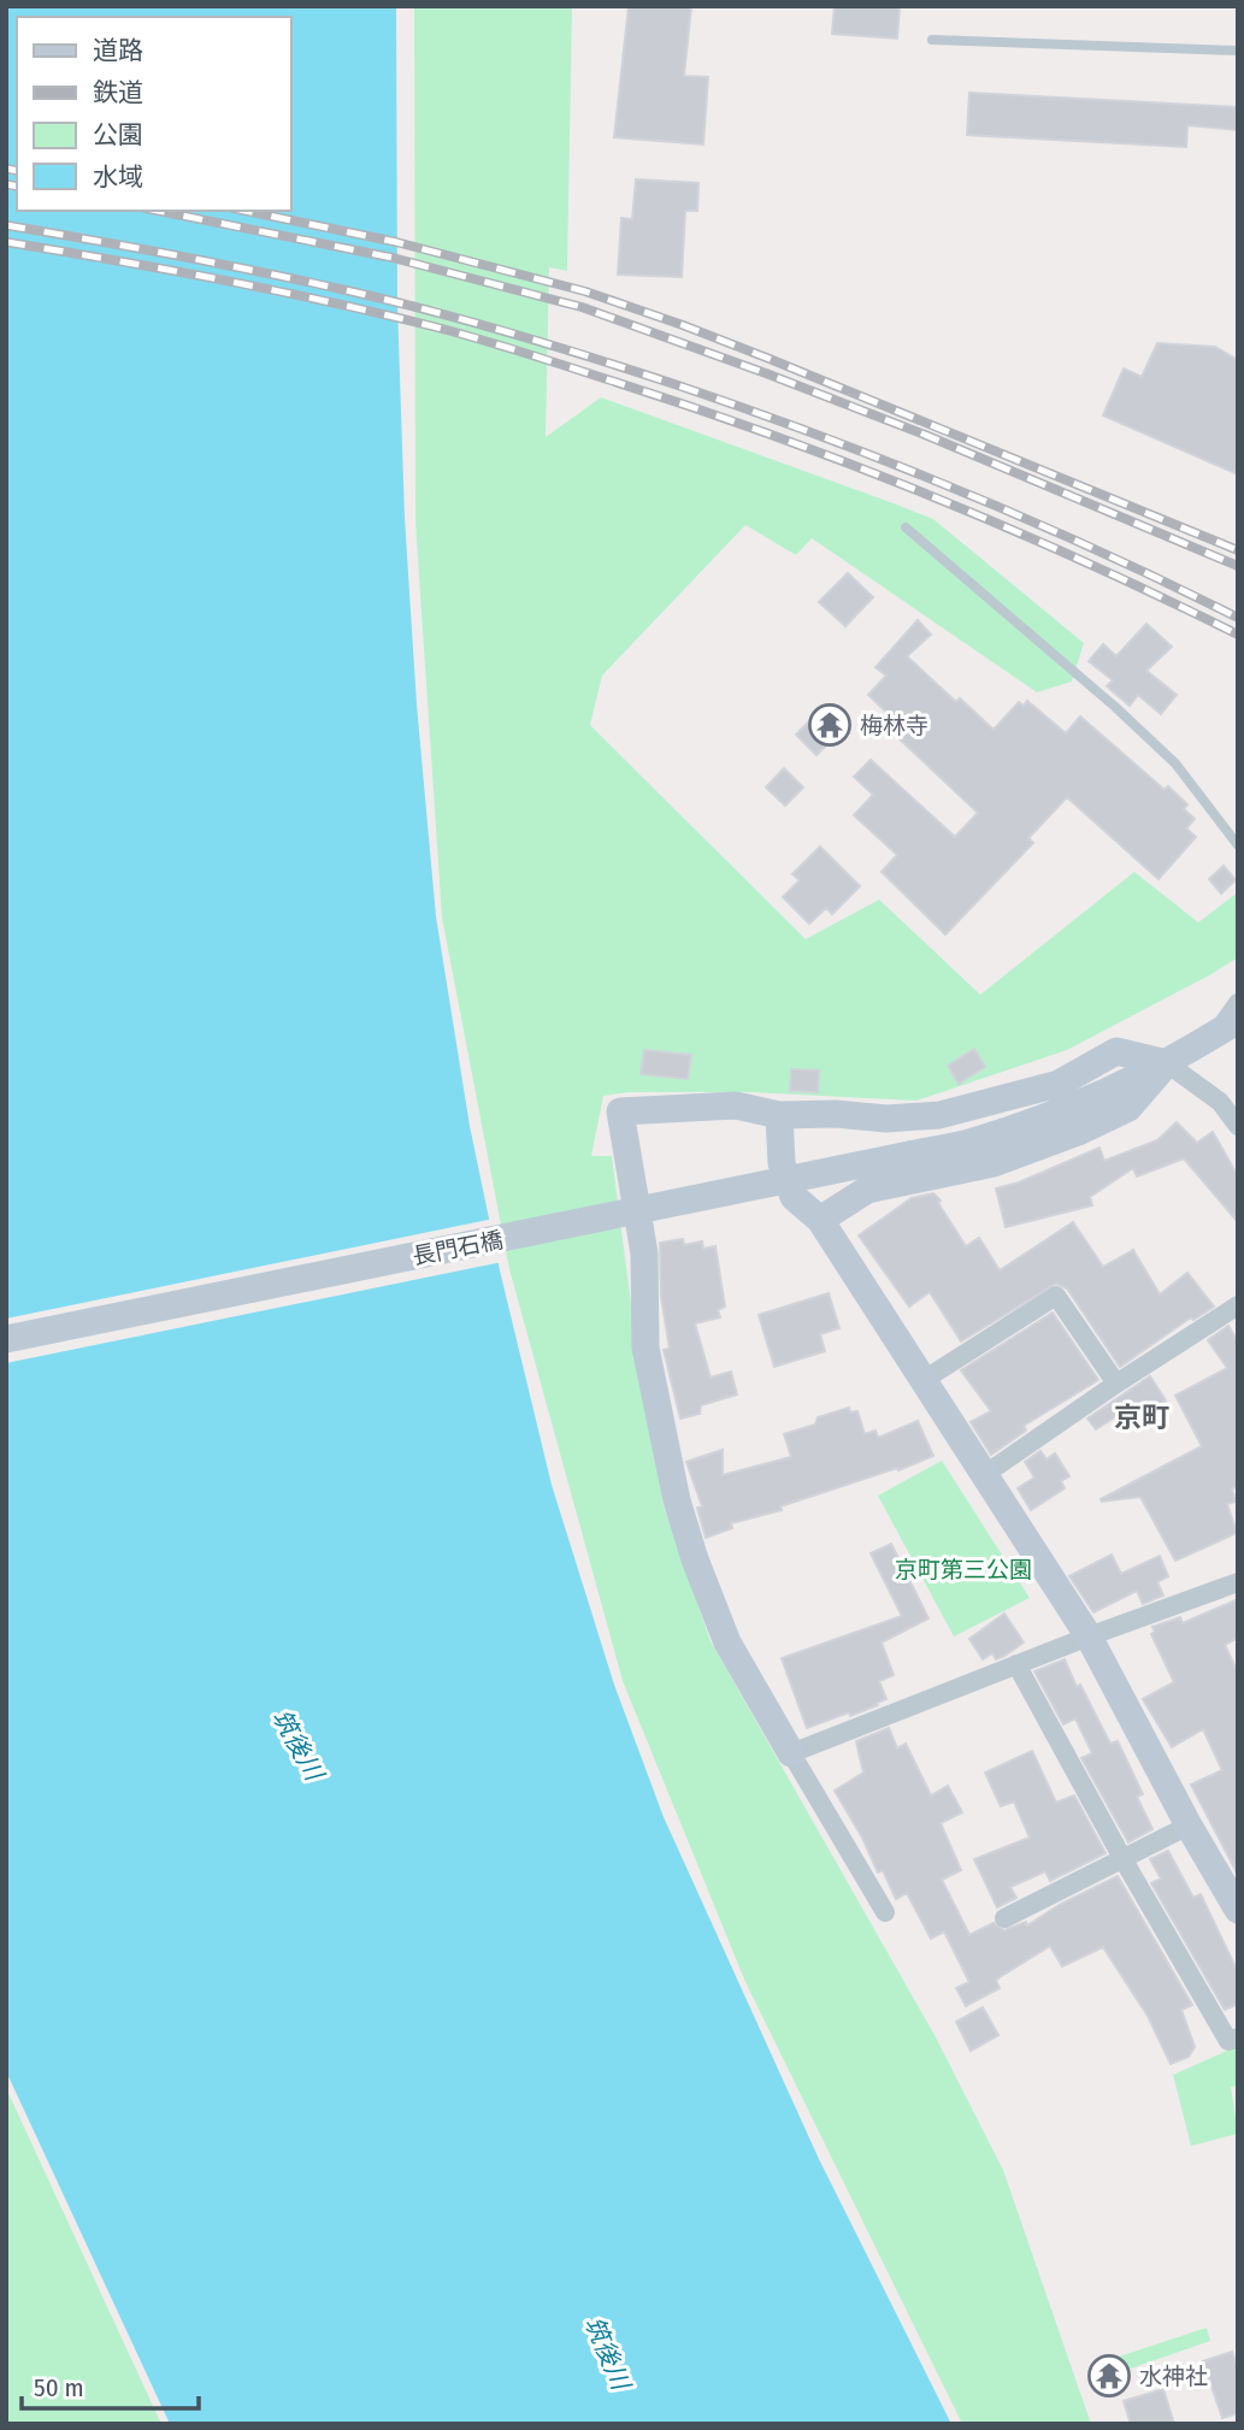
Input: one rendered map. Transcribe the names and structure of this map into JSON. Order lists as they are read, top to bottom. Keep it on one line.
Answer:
{"streets":{"street":["長門石橋"]},"districts":["京町"],"water":["筑後川"],"parks":["京町第三公園"],"places":{"temple":["梅林寺","水神社"]},"legend":["道路","鉄道","公園","水域"],"scale_bar":"50 m"}
